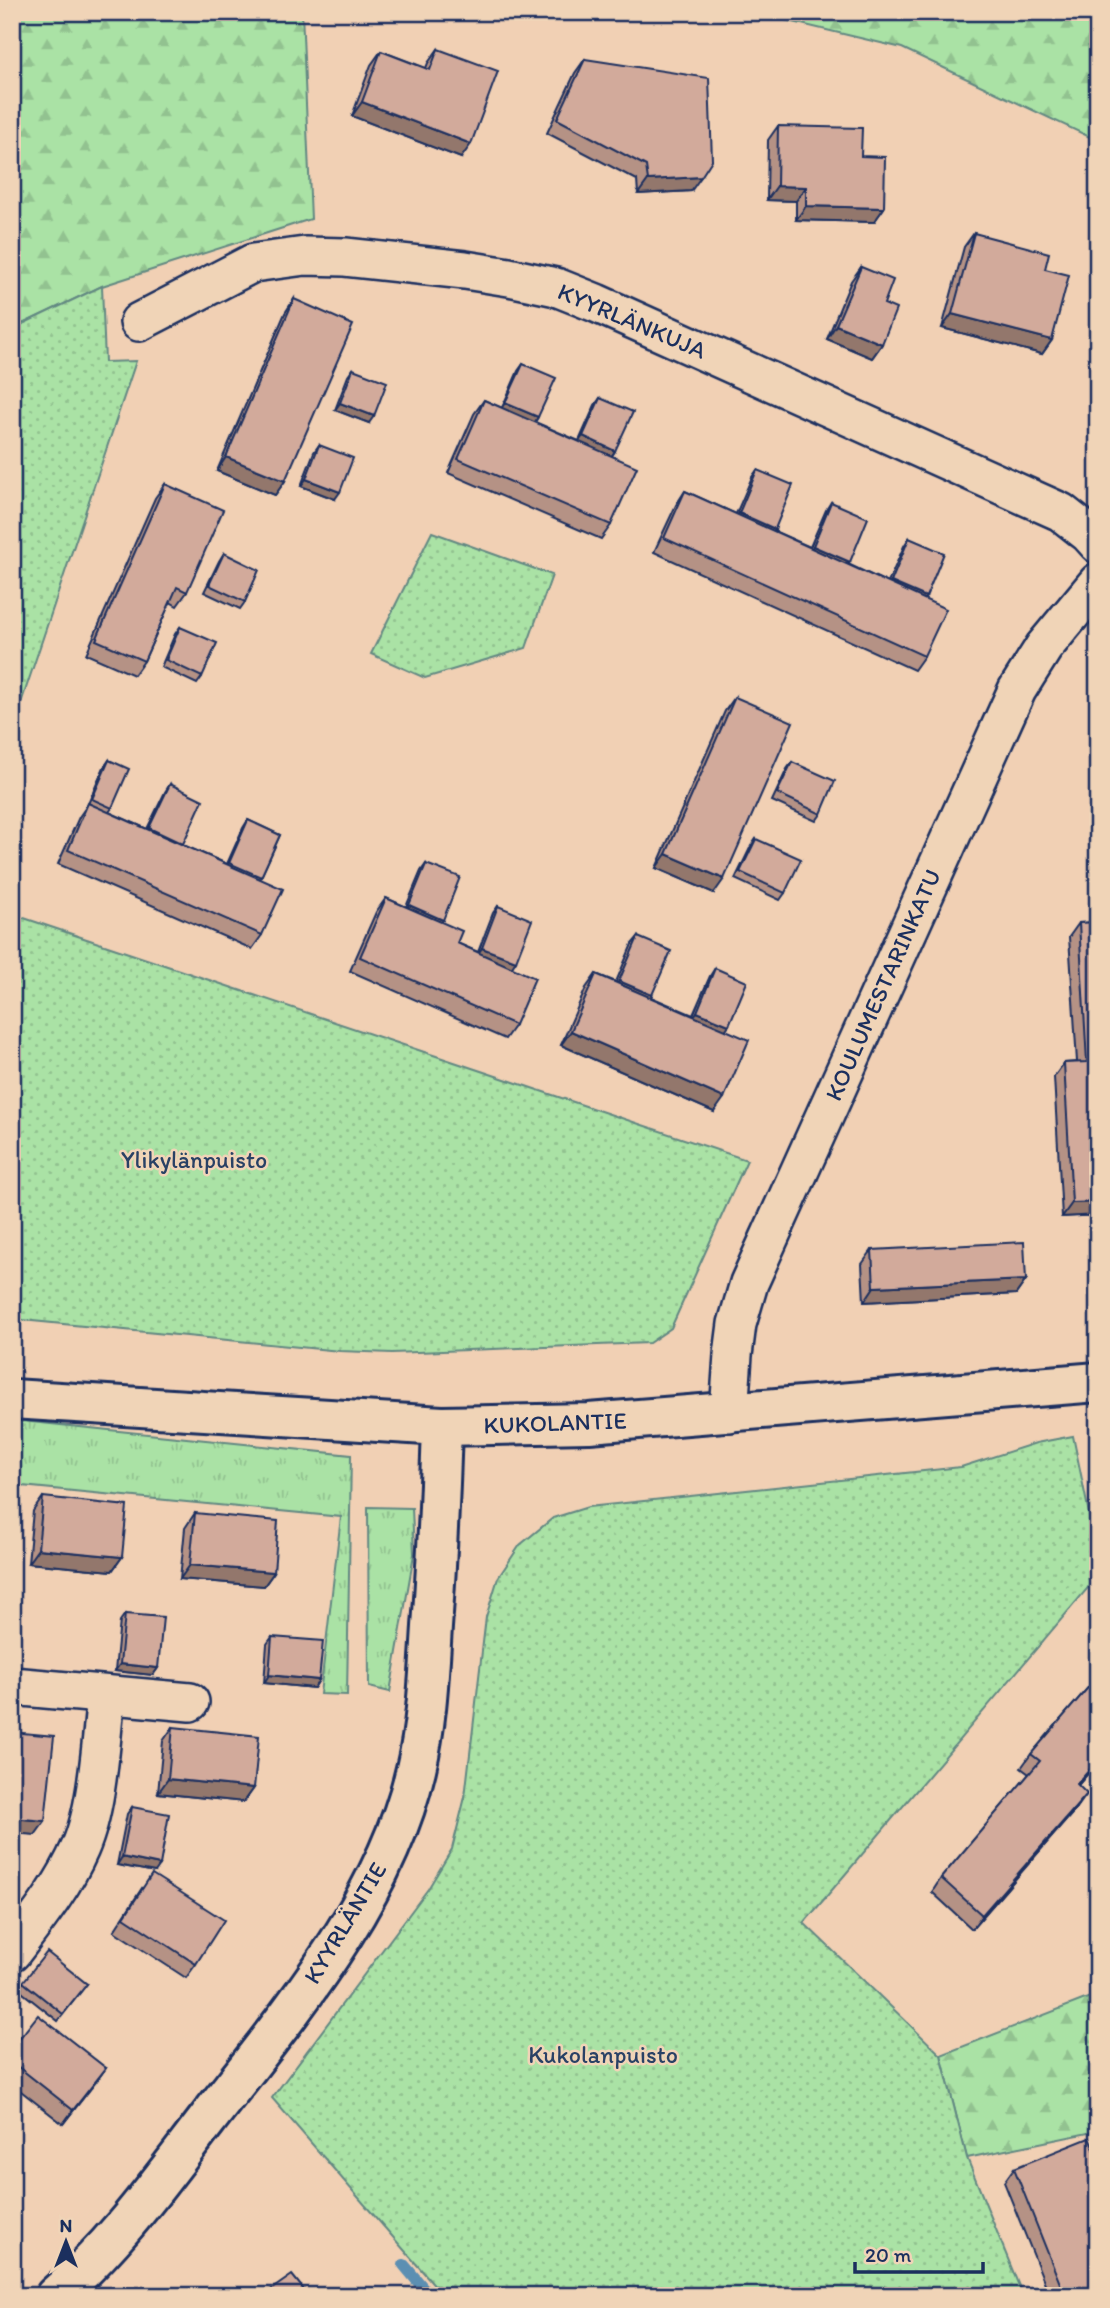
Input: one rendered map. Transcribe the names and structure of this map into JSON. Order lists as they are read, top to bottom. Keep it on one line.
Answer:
{"streets":{"street":["KYYRLÄNKUJA","KOULUMESTARINKATU","KUKOLANTIE","KYYRLÄNTIE"]},"crossings":[["KOULUMESTARINKATU","KUKOLANTIE"],["KUKOLANTIE","KYYRLÄNTIE"]],"parks":["Ylikylänpuisto","Kukolanpuisto"],"scale_bar":"20 m","north":"top"}
